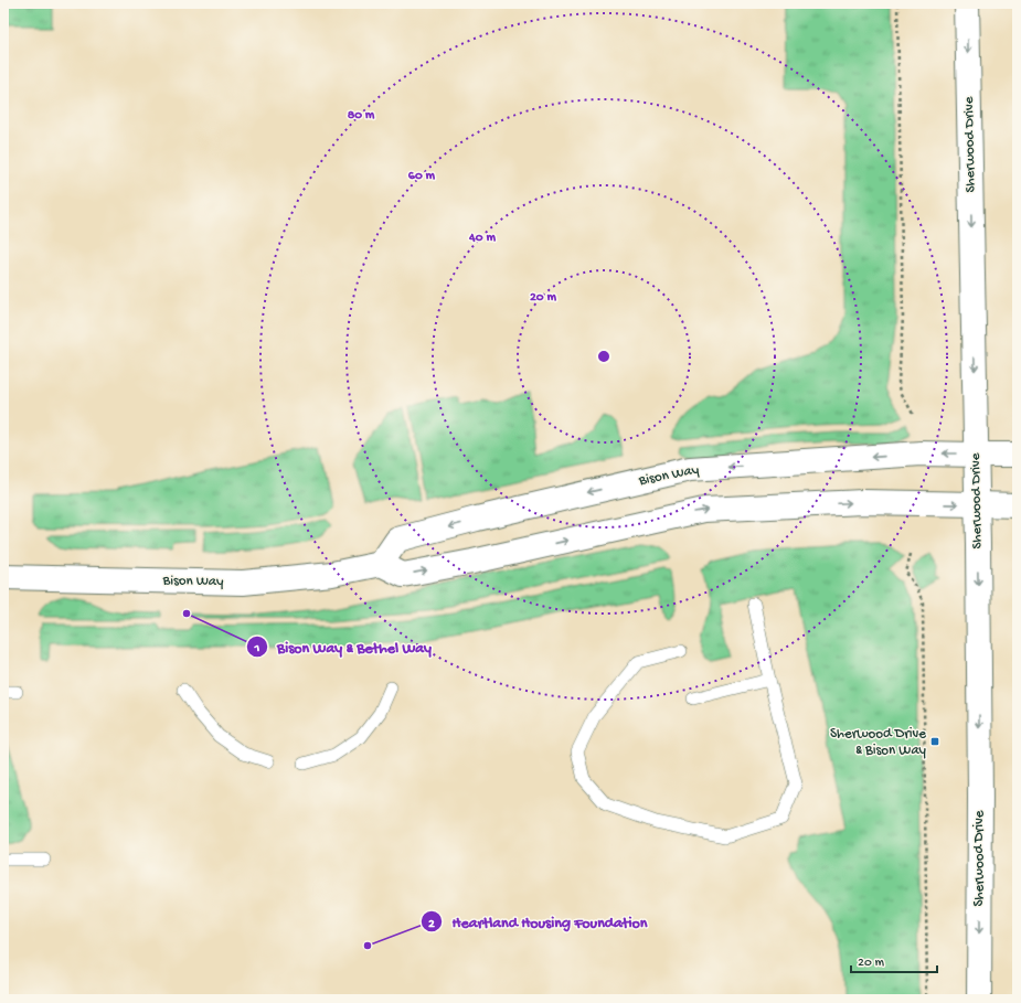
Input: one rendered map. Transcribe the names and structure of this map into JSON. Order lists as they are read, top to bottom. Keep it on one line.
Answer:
{"streets":{"street":["Sherwood Drive","Bison Way"]},"crossings":[["Sherwood Drive","Bison Way"]],"one_way":["Sherwood Drive"],"places":{"other":["Bison Way & Bethel Way","Heartland Housing Foundation"],"transit":["Sherwood Drive & Bison Way"]},"scale_bar":"20 m","rings":["80 m","60 m","40 m","20 m"]}
